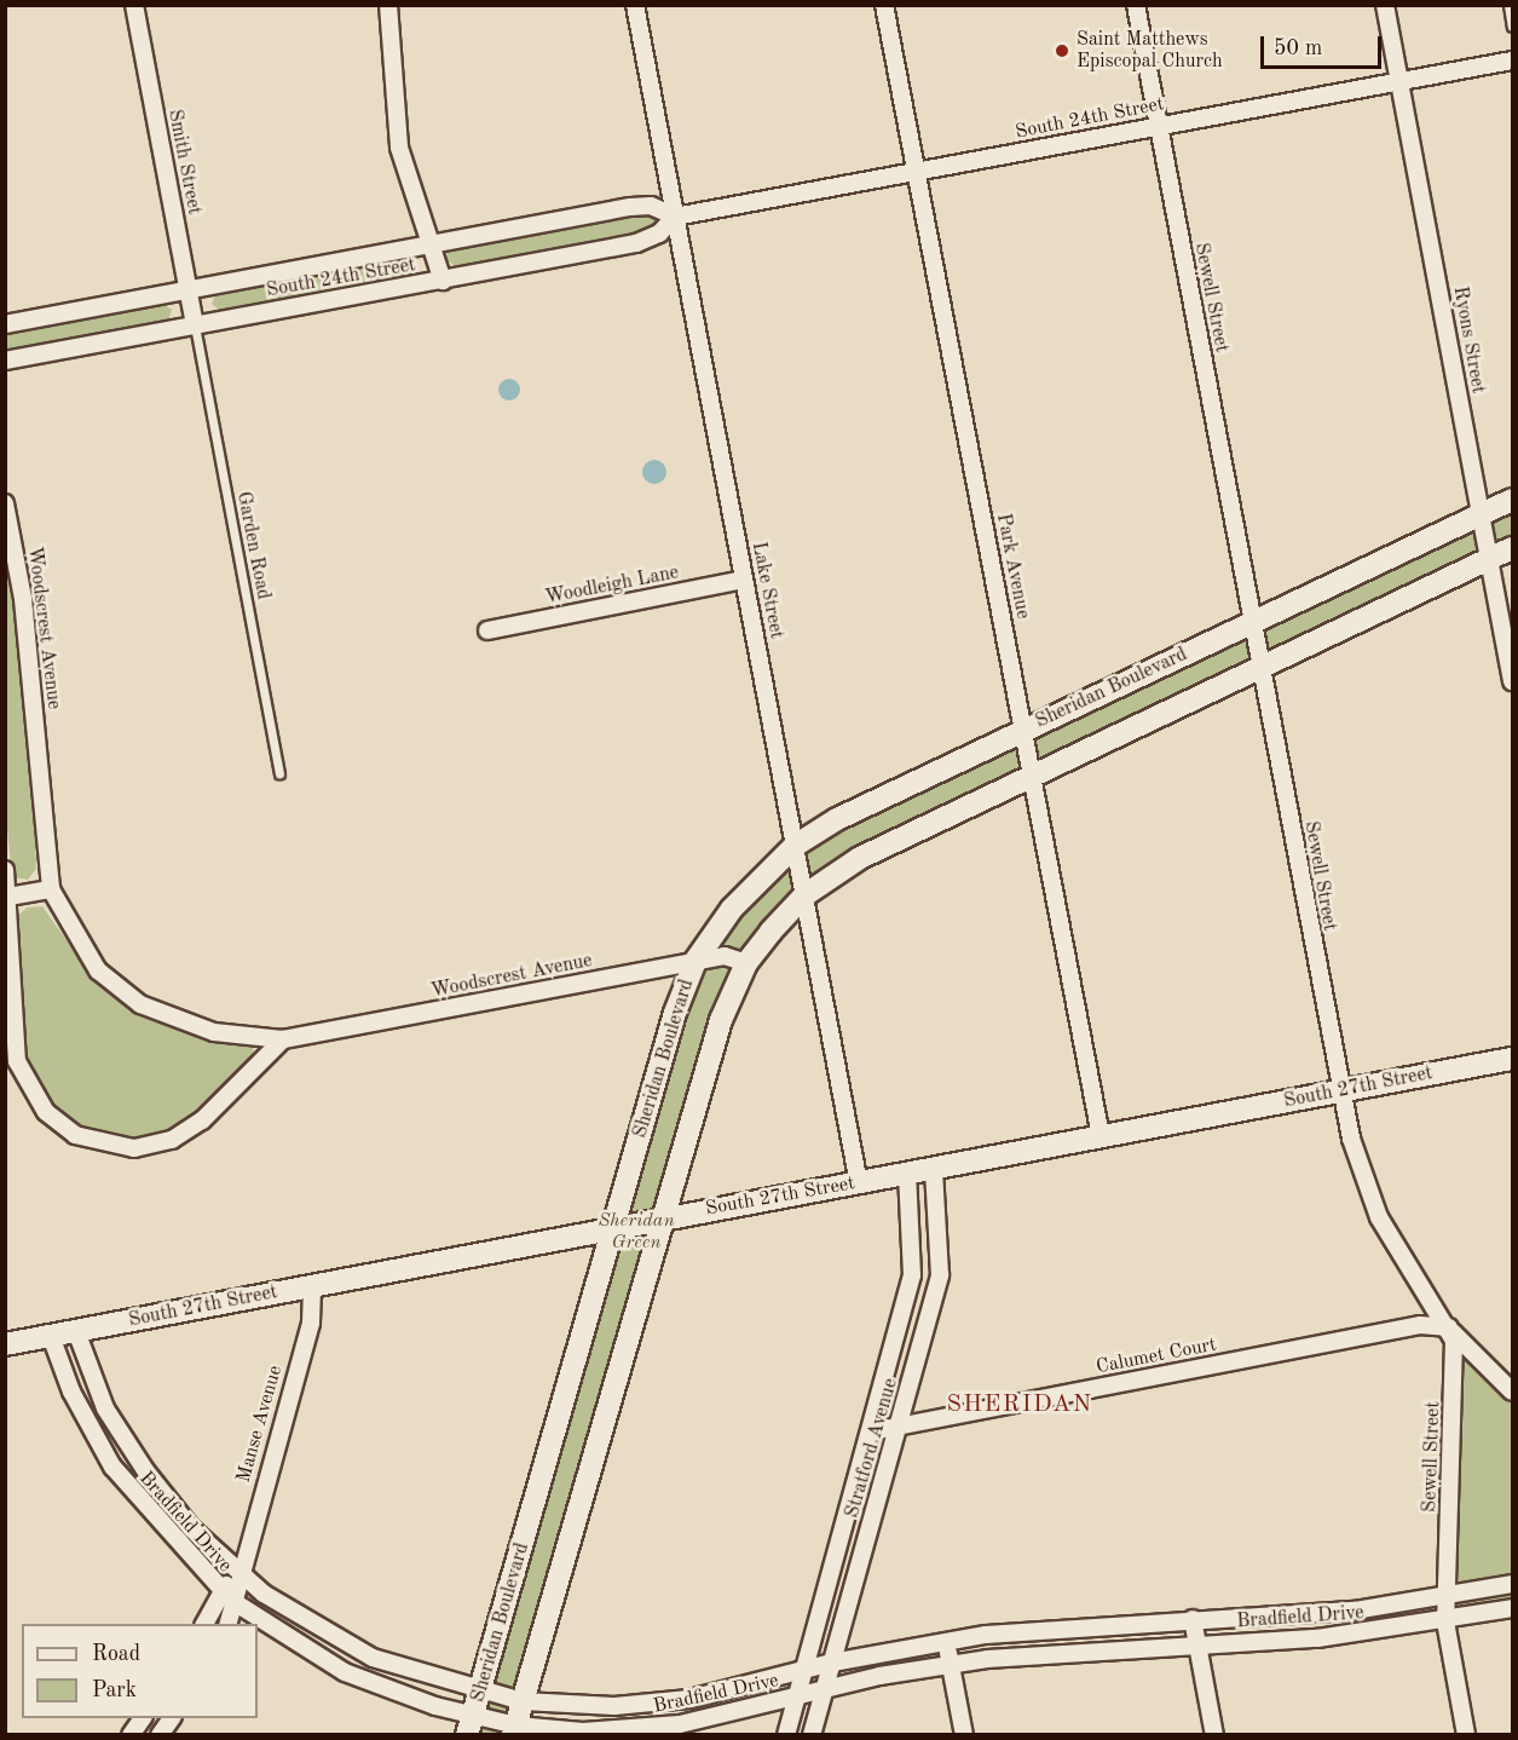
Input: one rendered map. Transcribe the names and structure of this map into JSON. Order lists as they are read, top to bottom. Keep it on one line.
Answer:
{"streets":{"main road":["Sheridan Boulevard","South 27th Street"],"street":["South 24th Street","Smith Street","Sewell Street","Ryons Street","Park Avenue","Woodleigh Lane","Lake Street","Woodscrest Avenue","Calumet Court","Manse Avenue","Stratford Avenue","Bradfield Drive"],"lane":["Garden Road"]},"crossings":[["South 24th Street","Smith Street"],["South 24th Street","Sewell Street"],["South 24th Street","Ryons Street"],["South 24th Street","Garden Road"],["South 24th Street","Park Avenue"],["South 24th Street","Lake Street"],["Smith Street","Garden Road"],["Sewell Street","Sheridan Boulevard"],["Sewell Street","South 27th Street"],["Sewell Street","Calumet Court"],["Sewell Street","Bradfield Drive"],["Ryons Street","Sheridan Boulevard"],["Park Avenue","Sheridan Boulevard"],["Park Avenue","South 27th Street"],["Woodleigh Lane","Lake Street"],["Lake Street","Sheridan Boulevard"],["Lake Street","South 27th Street"],["Woodscrest Avenue","Sheridan Boulevard"],["Sheridan Boulevard","South 27th Street"],["Sheridan Boulevard","Bradfield Drive"],["South 27th Street","Manse Avenue"],["South 27th Street","Stratford Avenue"],["South 27th Street","Bradfield Drive"],["Calumet Court","Stratford Avenue"],["Manse Avenue","Bradfield Drive"],["Stratford Avenue","Bradfield Drive"]],"districts":["SHERIDAN"],"parks":["Sheridan Green"],"places":["Saint Matthews Episcopal Church"],"legend":["Road","Park"],"scale_bar":"50 m"}
